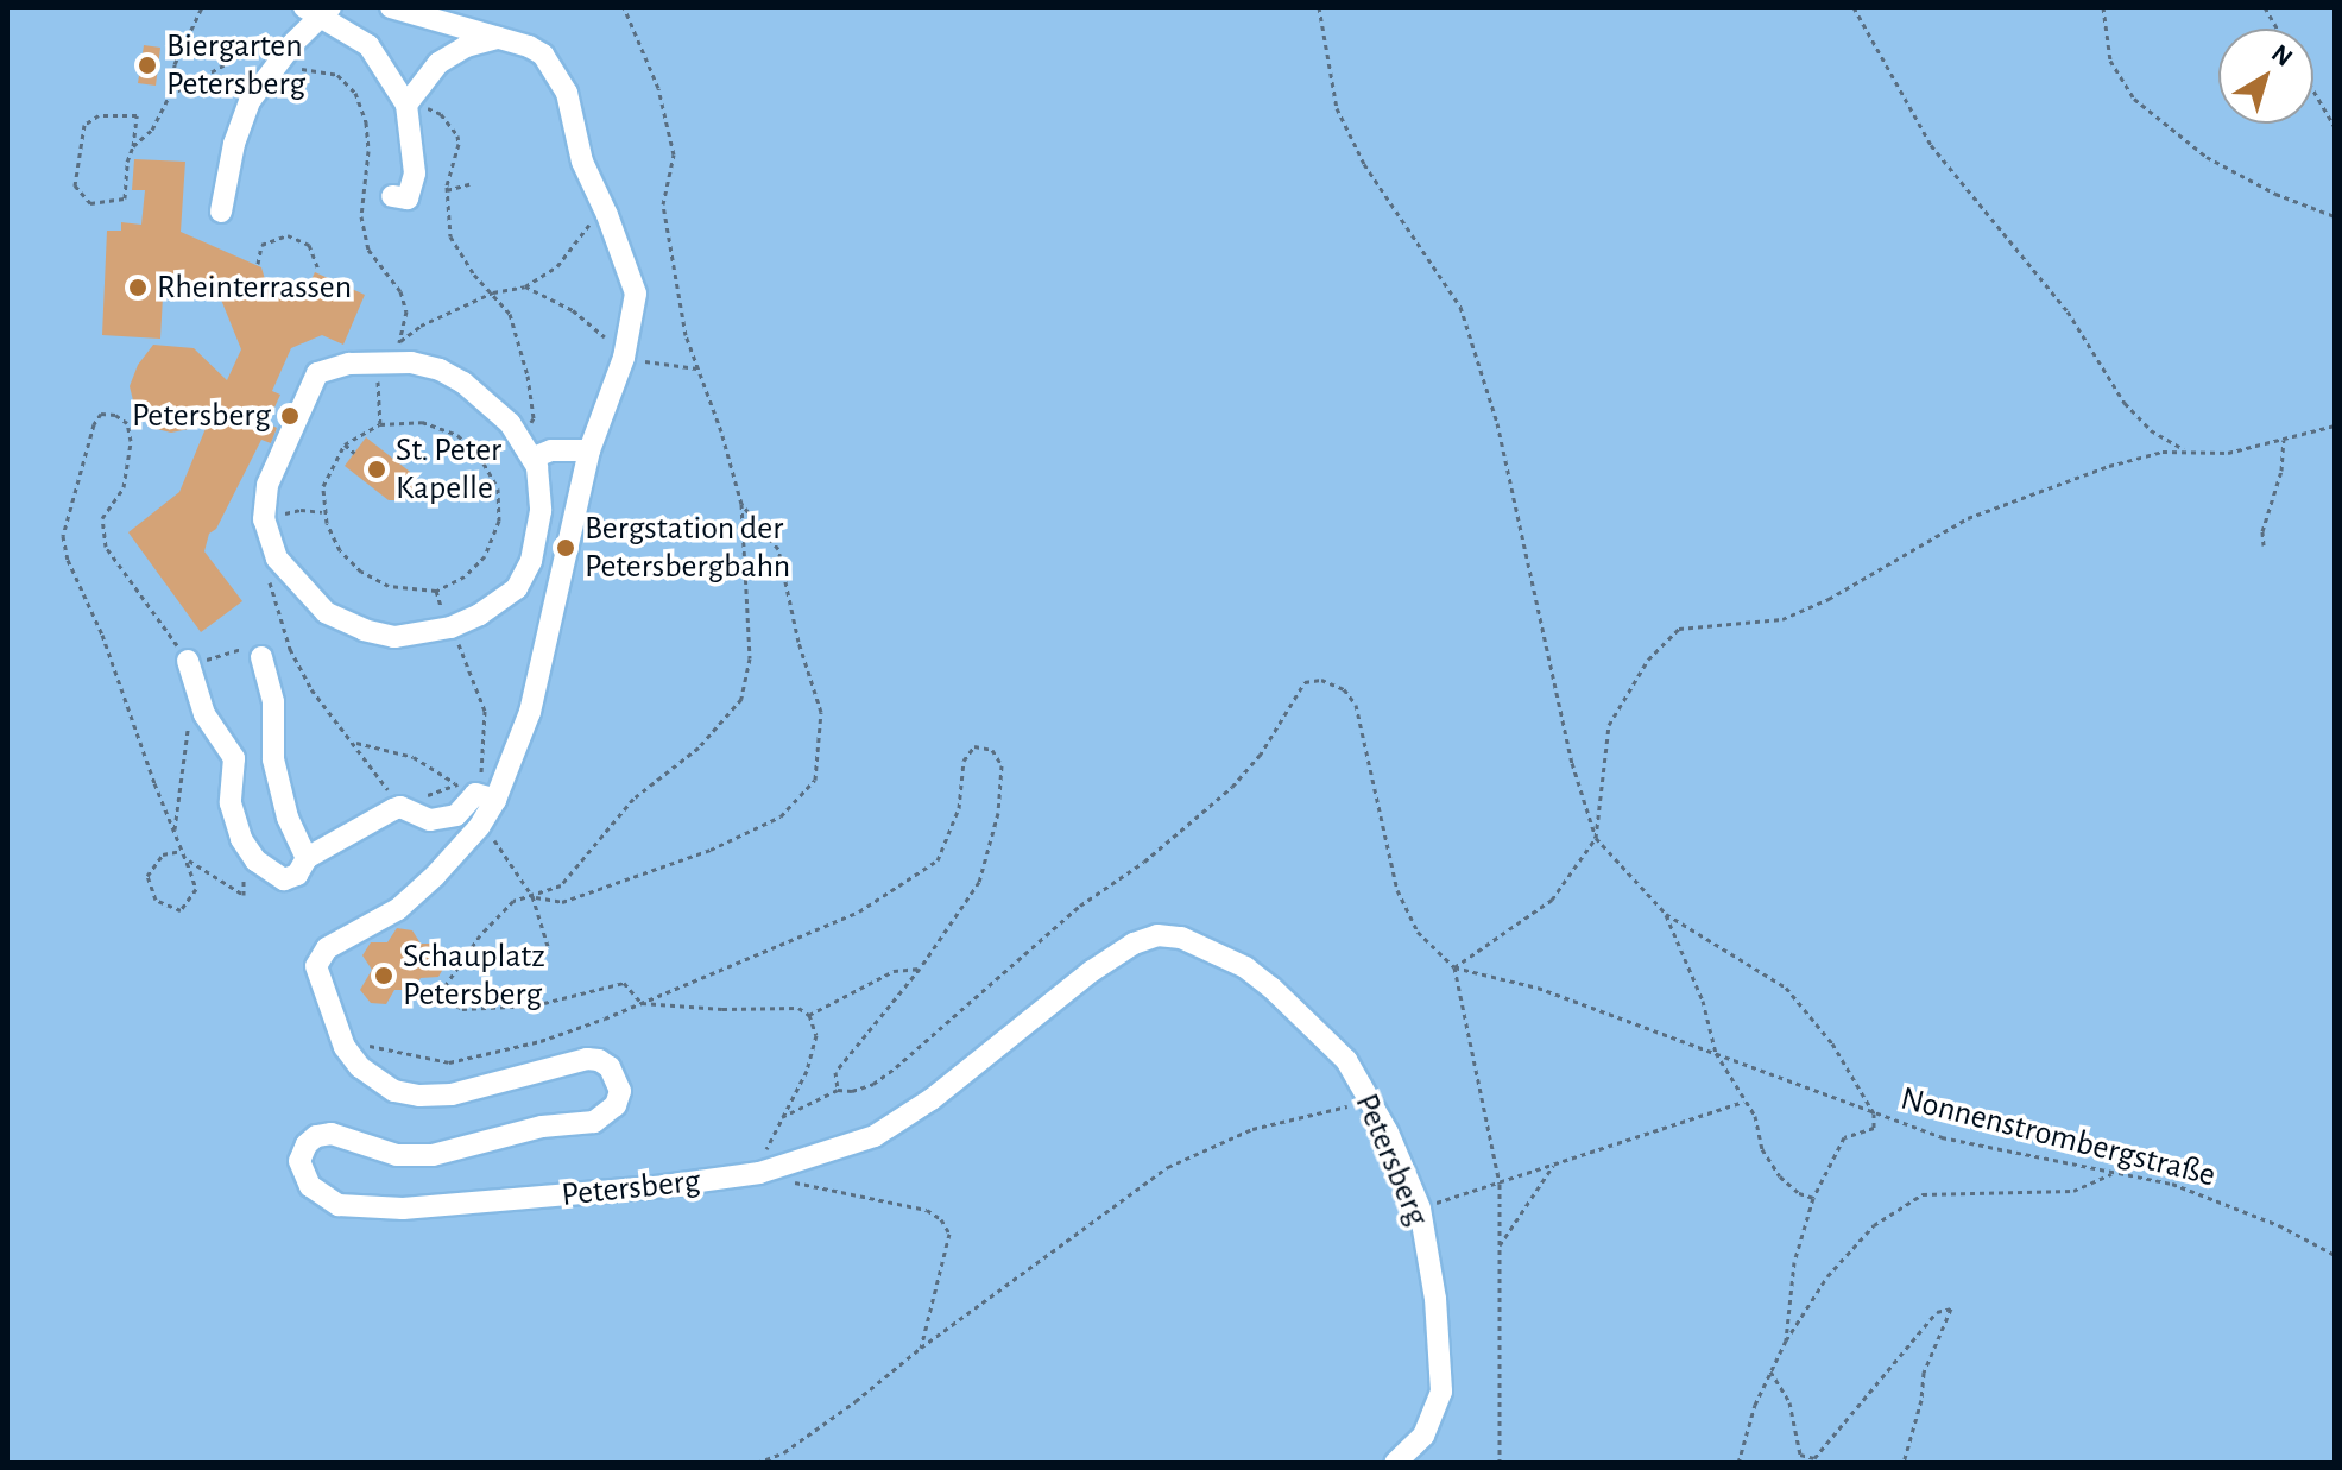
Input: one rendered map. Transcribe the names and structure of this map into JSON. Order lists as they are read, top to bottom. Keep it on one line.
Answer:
{"streets":{"street":["Petersberg"],"path":["Nonnenstrombergstraße"]},"places":["Biergarten Petersberg","Rheinterrassen","Petersberg","St. Peter Kapelle","Bergstation der Petersbergbahn","Schauplatz Petersberg"],"north":"top right"}
